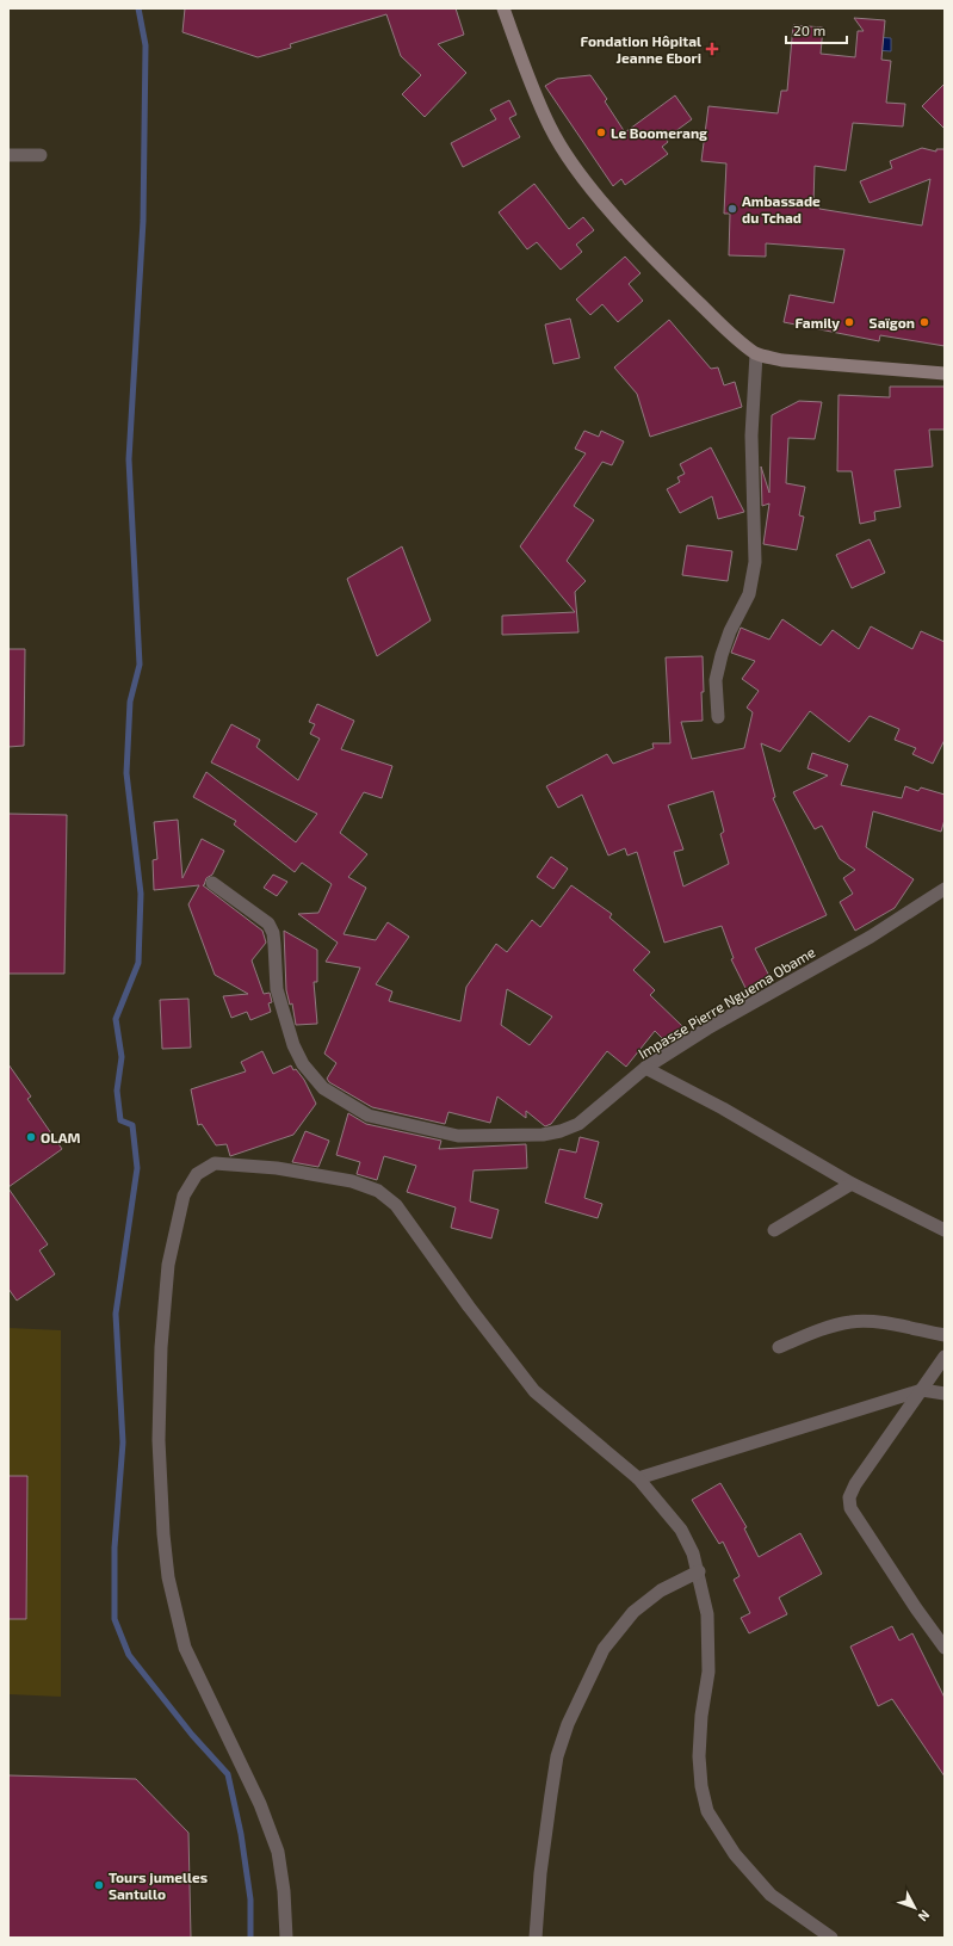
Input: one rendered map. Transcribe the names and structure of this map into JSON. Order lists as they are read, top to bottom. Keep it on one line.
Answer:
{"streets":{"street":["Impasse Pierre Nguema Obame"]},"places":{"health":["Fondation Hôpital Jeanne Ebori"],"other":["Le Boomerang","Ambassade du Tchad","Family","Saïgon","OLAM","Tours jumelles Santullo"]},"scale_bar":"20 m","north":"bottom right"}
